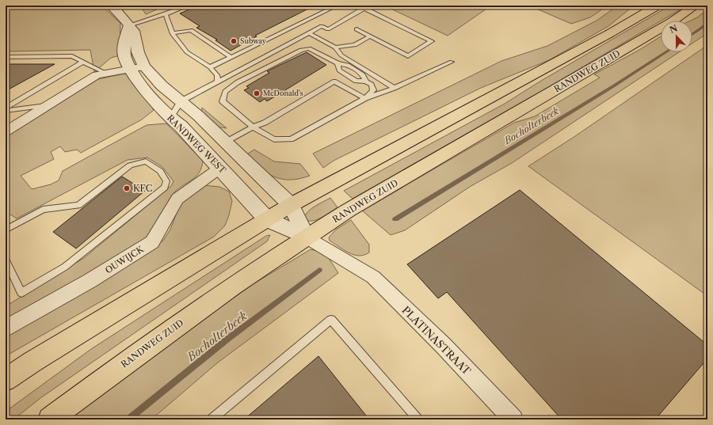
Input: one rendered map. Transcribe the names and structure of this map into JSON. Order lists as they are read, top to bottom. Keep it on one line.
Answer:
{"streets":{"main road":["RANDWEG ZUID"],"street":["RANDWEG WEST","OUWIJCK","PLATINASTRAAT"]},"crossings":[["RANDWEG ZUID","RANDWEG WEST"],["RANDWEG WEST","OUWIJCK"],["RANDWEG WEST","PLATINASTRAAT"]],"water":["Bocholterbeek"],"places":["Subway","McDonald's","KFC"],"north":"top"}
